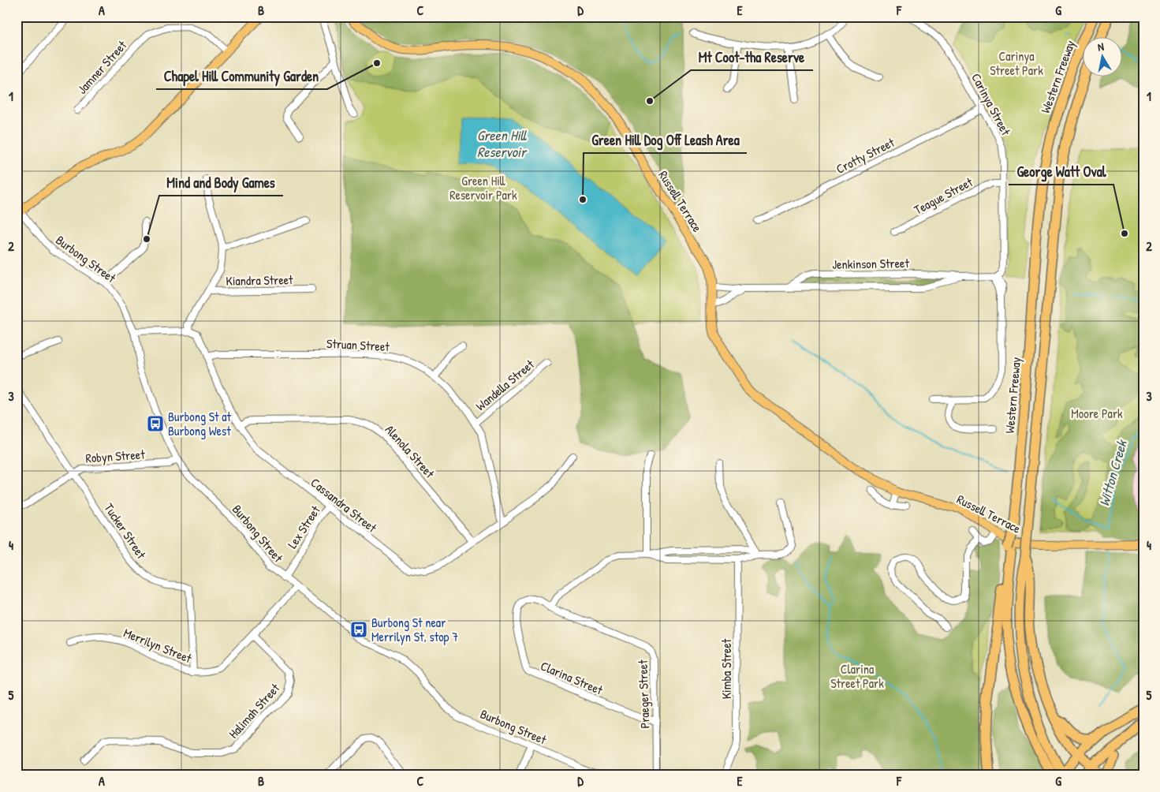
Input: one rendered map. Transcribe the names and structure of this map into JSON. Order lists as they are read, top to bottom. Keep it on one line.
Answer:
{"streets":{"highway":["Western Freeway"],"main road":["Russell Terrace"],"street":["Jamner Street","Carinya Street","Crotty Street","Teague Street","Burbong Street","Jenkinson Street","Kiandra Street","Struan Street","Wandella Street","Alenola Street","Robyn Street","Cassandra Street","Lex Street","Tucker Street","Merrilyn Street","Kimba Street","Clarina Street","Praeger Street","Halimah Street"]},"crossings":[["Carinya Street","Crotty Street"],["Carinya Street","Teague Street"],["Carinya Street","Jenkinson Street"],["Russell Terrace","Jenkinson Street"],["Burbong Street","Robyn Street"],["Burbong Street","Lex Street"],["Burbong Street","Merrilyn Street"],["Struan Street","Wandella Street"],["Struan Street","Cassandra Street"],["Alenola Street","Cassandra Street"],["Robyn Street","Tucker Street"],["Cassandra Street","Lex Street"],["Tucker Street","Merrilyn Street"],["Merrilyn Street","Halimah Street"],["Clarina Street","Praeger Street"]],"water":["Green Hill Reservoir","Witton Creek"],"parks":["Carinya Street Park","Green Hill Reservoir Park","Moore Park","Clarina Street Park"],"places":{"other":["Chapel Hill Community Garden","Mt Coot-tha Reserve","Green Hill Dog Off Leash Area","George Watt Oval","Mind and Body Games"],"bus stop":["Burbong St at Burbong West","Burbong St near Merrilyn St, stop 7"]},"north":"top","grid":{"columns":["A","B","C","D","E","F","G"],"rows":["1","2","3","4","5"]}}
